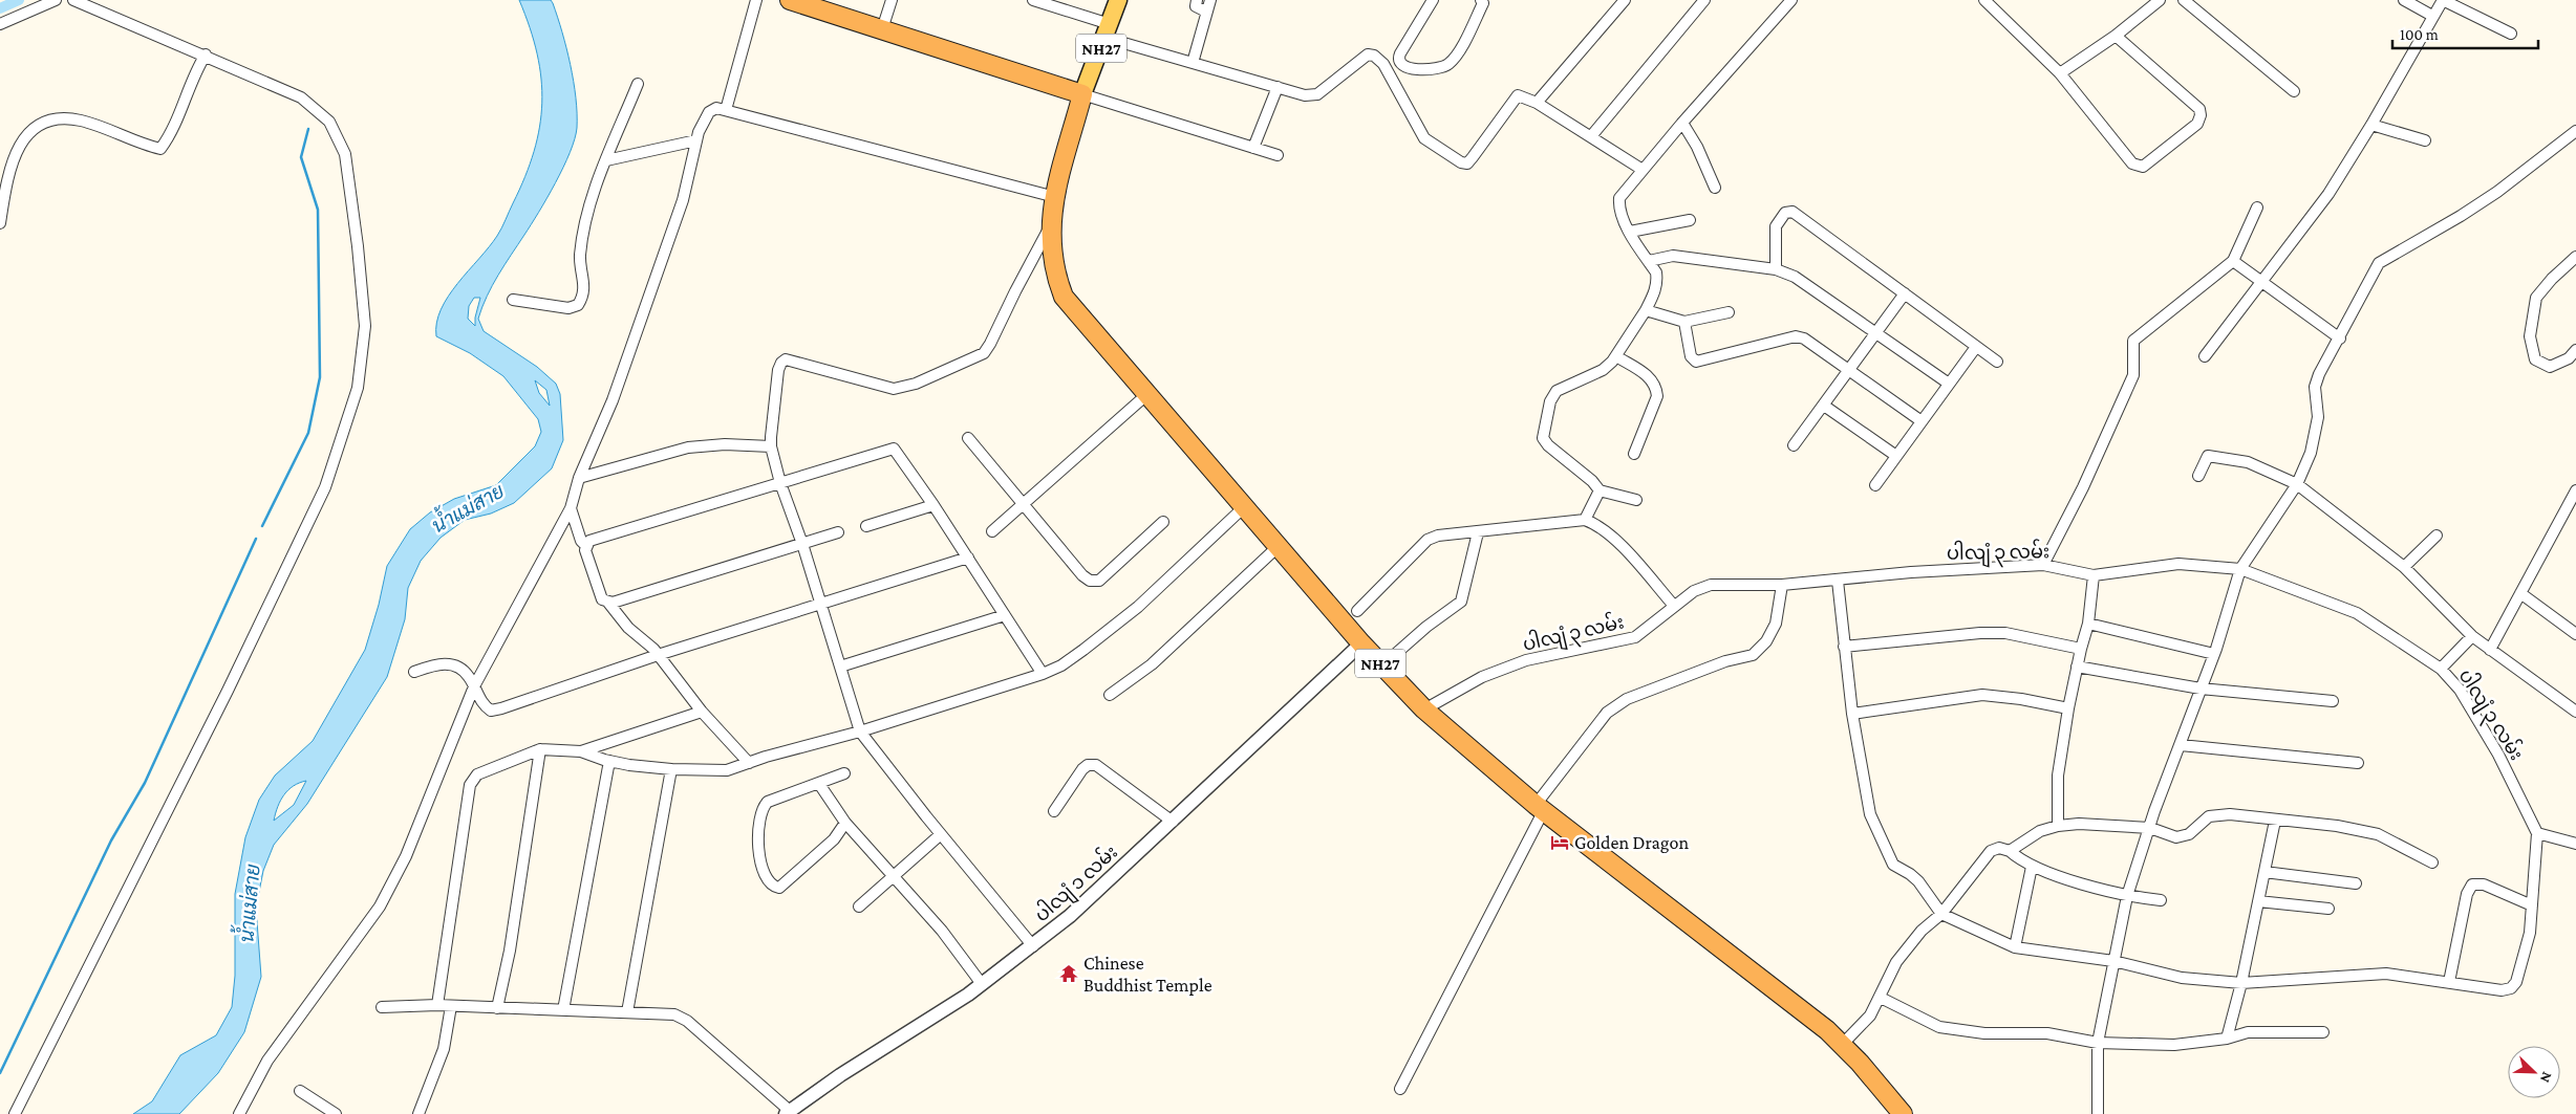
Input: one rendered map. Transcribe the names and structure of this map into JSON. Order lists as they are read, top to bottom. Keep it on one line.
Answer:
{"streets":{"highway":["NH27"],"street":["ပါလျံ ၃ လမ်း","ပါလျံ ၁ လမ်း"]},"crossings":[["NH27","ပါလျံ ၃ လမ်း"],["NH27","ပါလျံ ၁ လမ်း"]],"water":["น้ำแม่สาย"],"places":{"hotel":["Golden Dragon"],"temple":["Chinese Buddhist Temple"]},"scale_bar":"100 m","north":"bottom right"}
